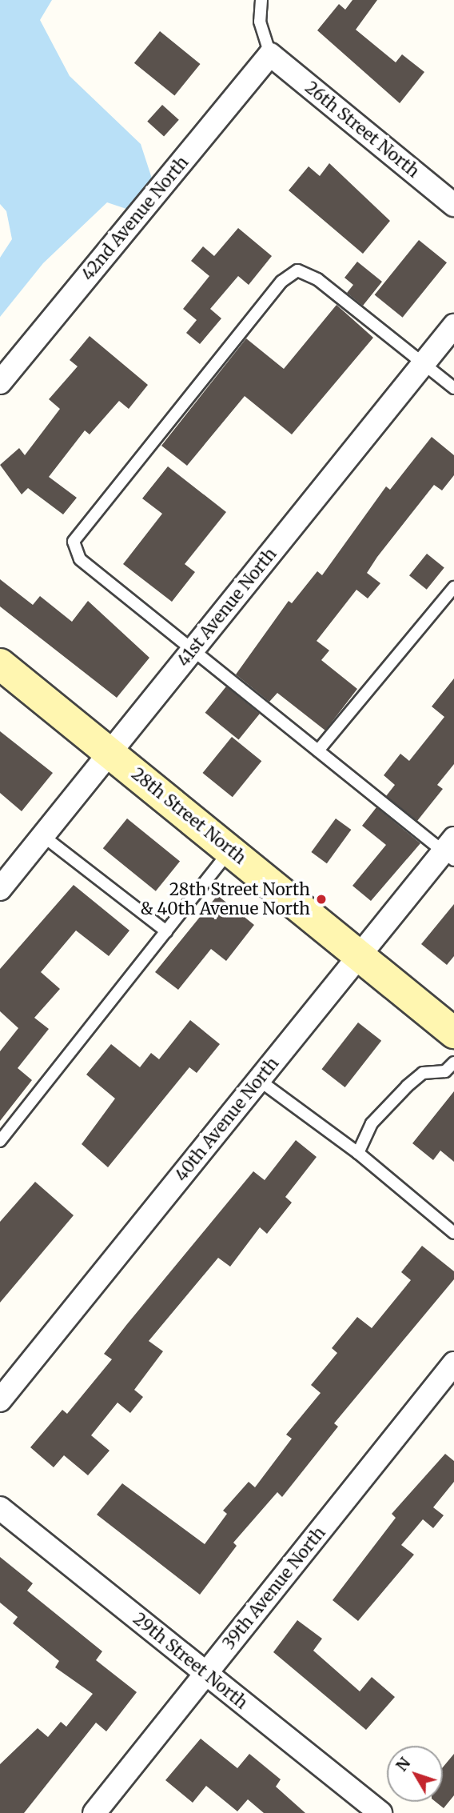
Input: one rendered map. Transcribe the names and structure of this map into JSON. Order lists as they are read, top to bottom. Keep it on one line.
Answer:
{"streets":{"street":["26th Street North","42nd Avenue North","41st Avenue North","28th Street North","40th Avenue North","39th Avenue North","29th Street North"]},"crossings":[["26th Street North","42nd Avenue North"],["41st Avenue North","28th Street North"],["28th Street North","40th Avenue North"],["39th Avenue North","29th Street North"]],"places":["28th Street North & 40th Avenue North"],"north":"top left"}
